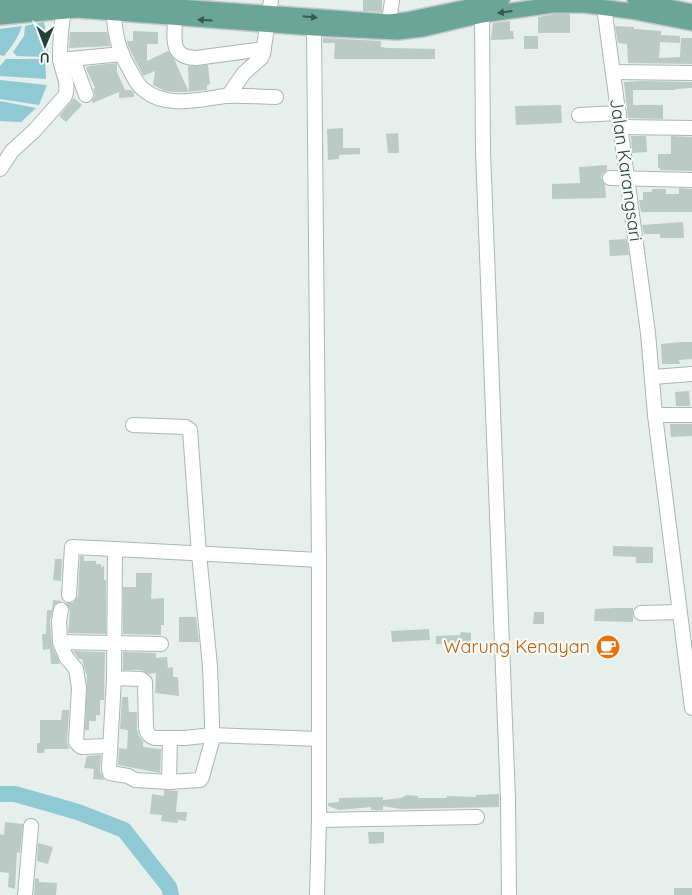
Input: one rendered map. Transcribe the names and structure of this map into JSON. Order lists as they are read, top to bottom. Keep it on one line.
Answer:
{"streets":{"street":["Jalan Karangsari"]},"places":{"cafe":["Warung Kenayan"]},"north":"bottom"}
